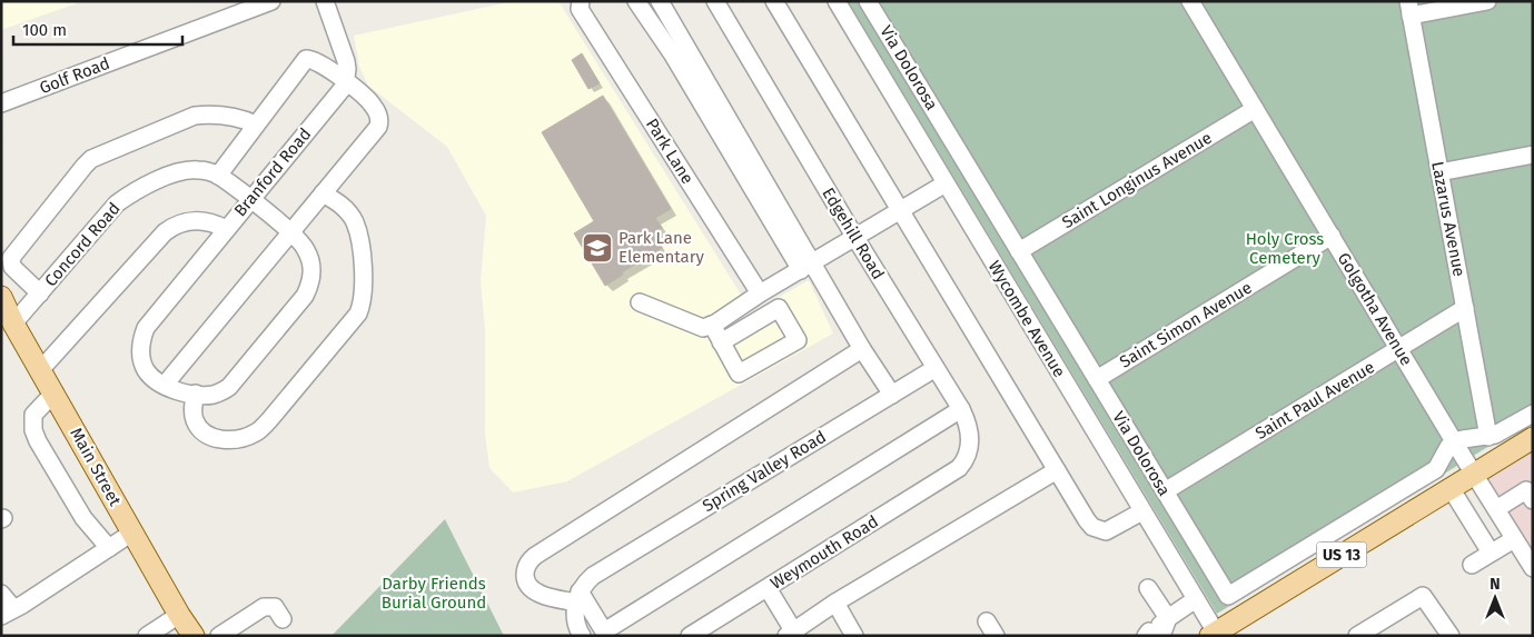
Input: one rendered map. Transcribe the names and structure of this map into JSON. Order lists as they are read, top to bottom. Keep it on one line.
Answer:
{"streets":{"main road":["Main Street","US 13"],"street":["Via Dolorosa","Golf Road","Park Lane","Branford Road","Saint Longinus Avenue","Lazarus Avenue","Edgehill Road","Concord Road","Golgotha Avenue","Wycombe Avenue","Saint Simon Avenue","Saint Paul Avenue","Spring Valley Road","Weymouth Road"]},"crossings":[["Via Dolorosa","Saint Longinus Avenue"],["Via Dolorosa","Golgotha Avenue"],["Via Dolorosa","Saint Simon Avenue"],["Via Dolorosa","Saint Paul Avenue"],["Branford Road","Concord Road"],["Saint Longinus Avenue","Golgotha Avenue"],["Lazarus Avenue","Saint Paul Avenue"],["Edgehill Road","Spring Valley Road"],["Edgehill Road","Weymouth Road"],["Concord Road","Main Street"],["Golgotha Avenue","Saint Simon Avenue"],["Golgotha Avenue","Saint Paul Avenue"],["Golgotha Avenue","US 13"],["Wycombe Avenue","US 13"]],"parks":["Holy Cross Cemetery","Darby Friends Burial Ground"],"places":{"school or university":["Park Lane Elementary"]},"scale_bar":"100 m","north":"top"}
